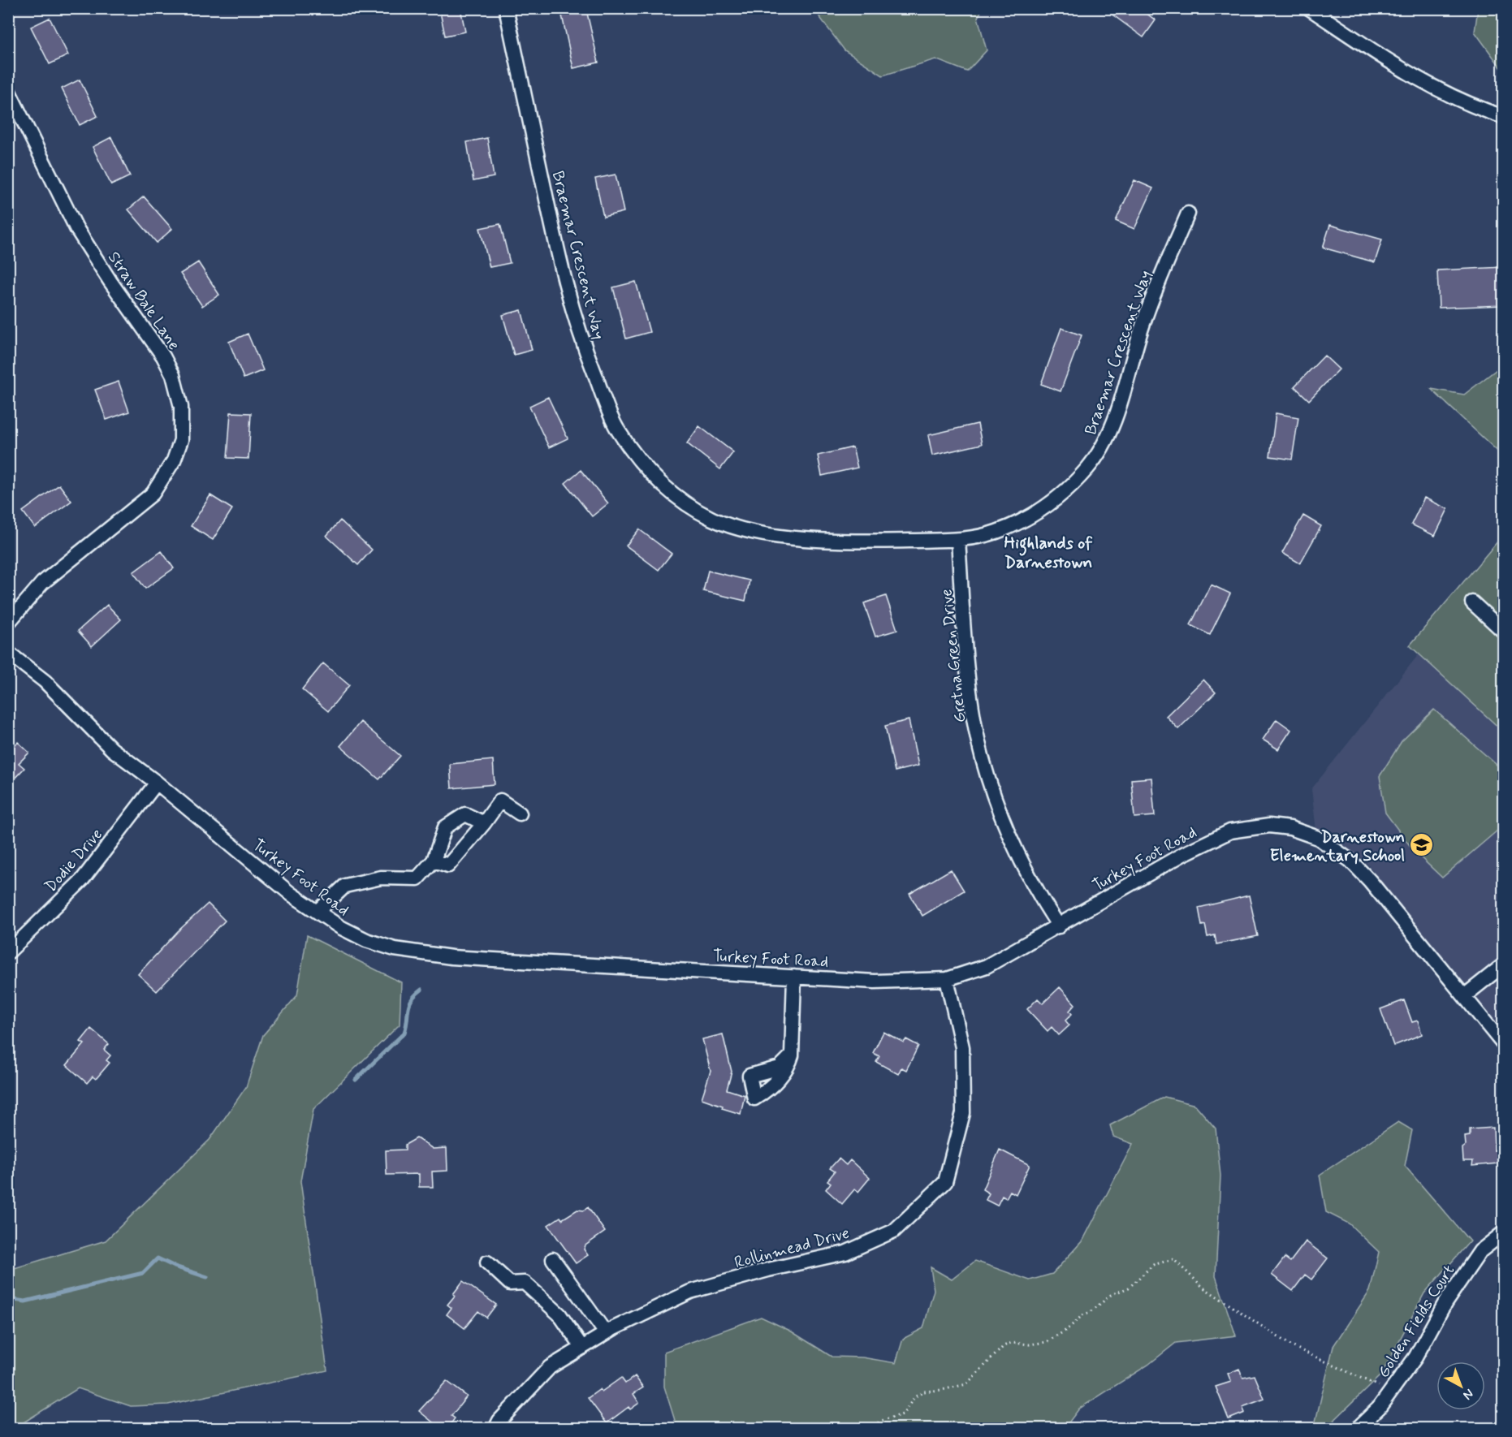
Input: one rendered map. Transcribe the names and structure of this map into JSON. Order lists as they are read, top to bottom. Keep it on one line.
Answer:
{"streets":{"street":["Braemar Crescent Way","Straw Bale Lane","Gretna Green Drive","Turkey Foot Road","Dodie Drive","Rollinmead Drive","Golden Fields Court"]},"crossings":[["Braemar Crescent Way","Gretna Green Drive"],["Gretna Green Drive","Turkey Foot Road"],["Turkey Foot Road","Dodie Drive"],["Turkey Foot Road","Rollinmead Drive"]],"districts":["Highlands of Darnestown"],"places":{"school or university":["Darnestown Elementary School"]},"north":"bottom right"}
